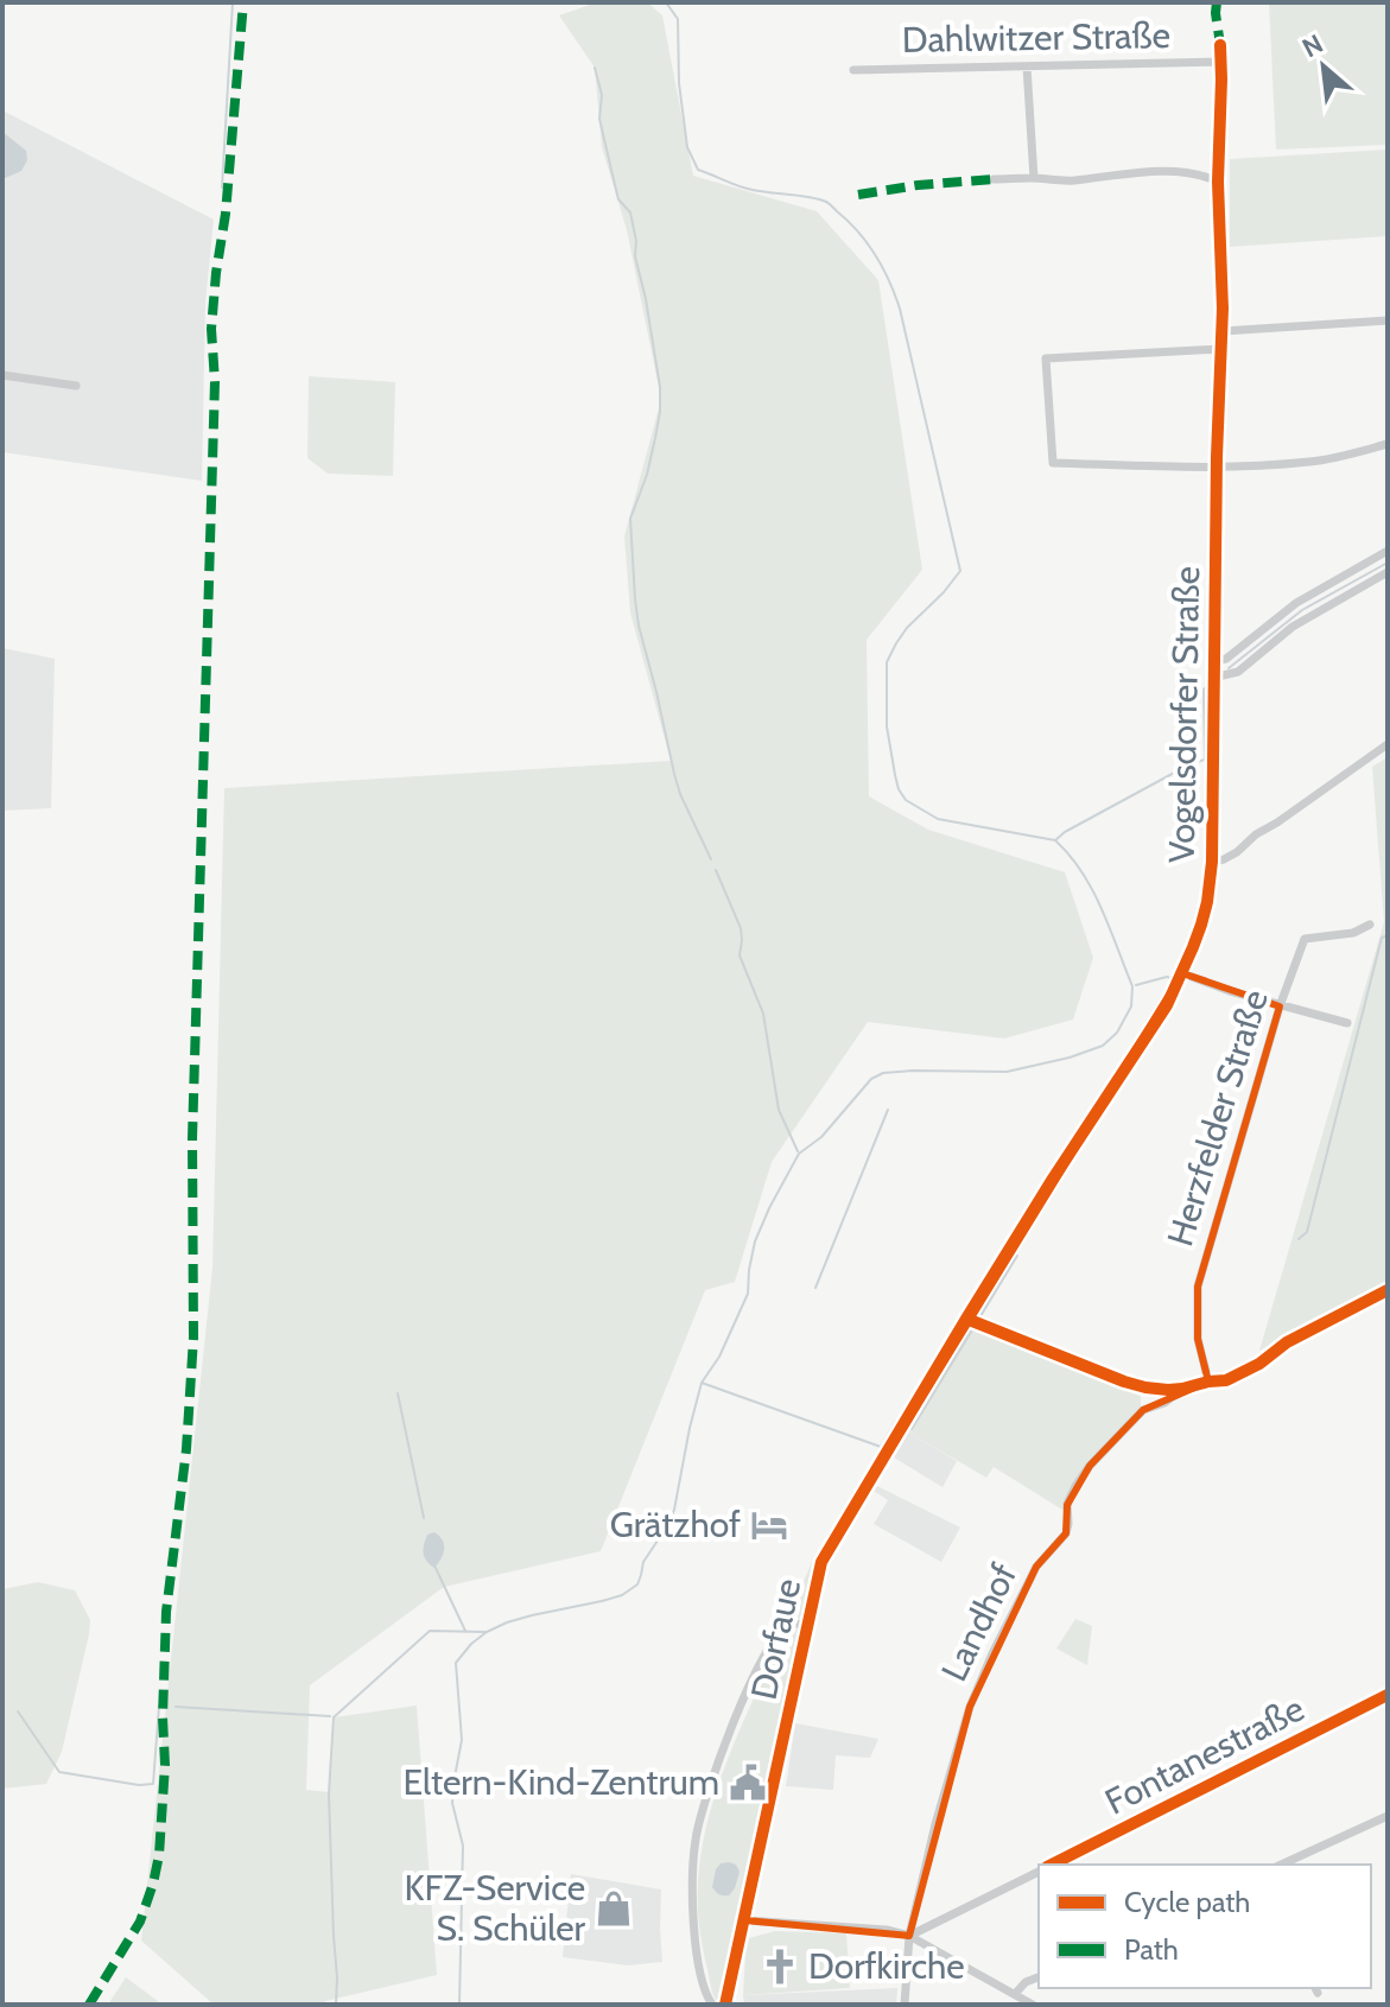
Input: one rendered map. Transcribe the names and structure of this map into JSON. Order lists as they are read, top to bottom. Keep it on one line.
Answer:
{"streets":{"street":["Dahlwitzer Straße","Vogelsdorfer Straße","Herzfelder Straße","Landhof","Dorfaue","Fontanestraße"]},"crossings":[["Dahlwitzer Straße","Vogelsdorfer Straße"],["Vogelsdorfer Straße","Dorfaue"],["Landhof","Fontanestraße"]],"places":{"hotel":["Grätzhof"],"public building":["Eltern-Kind-Zentrum"],"shop":["KFZ-Service S. Schüler"],"church":["Dorfkirche"]},"legend":["Cycle path","Path"],"north":"top left"}
